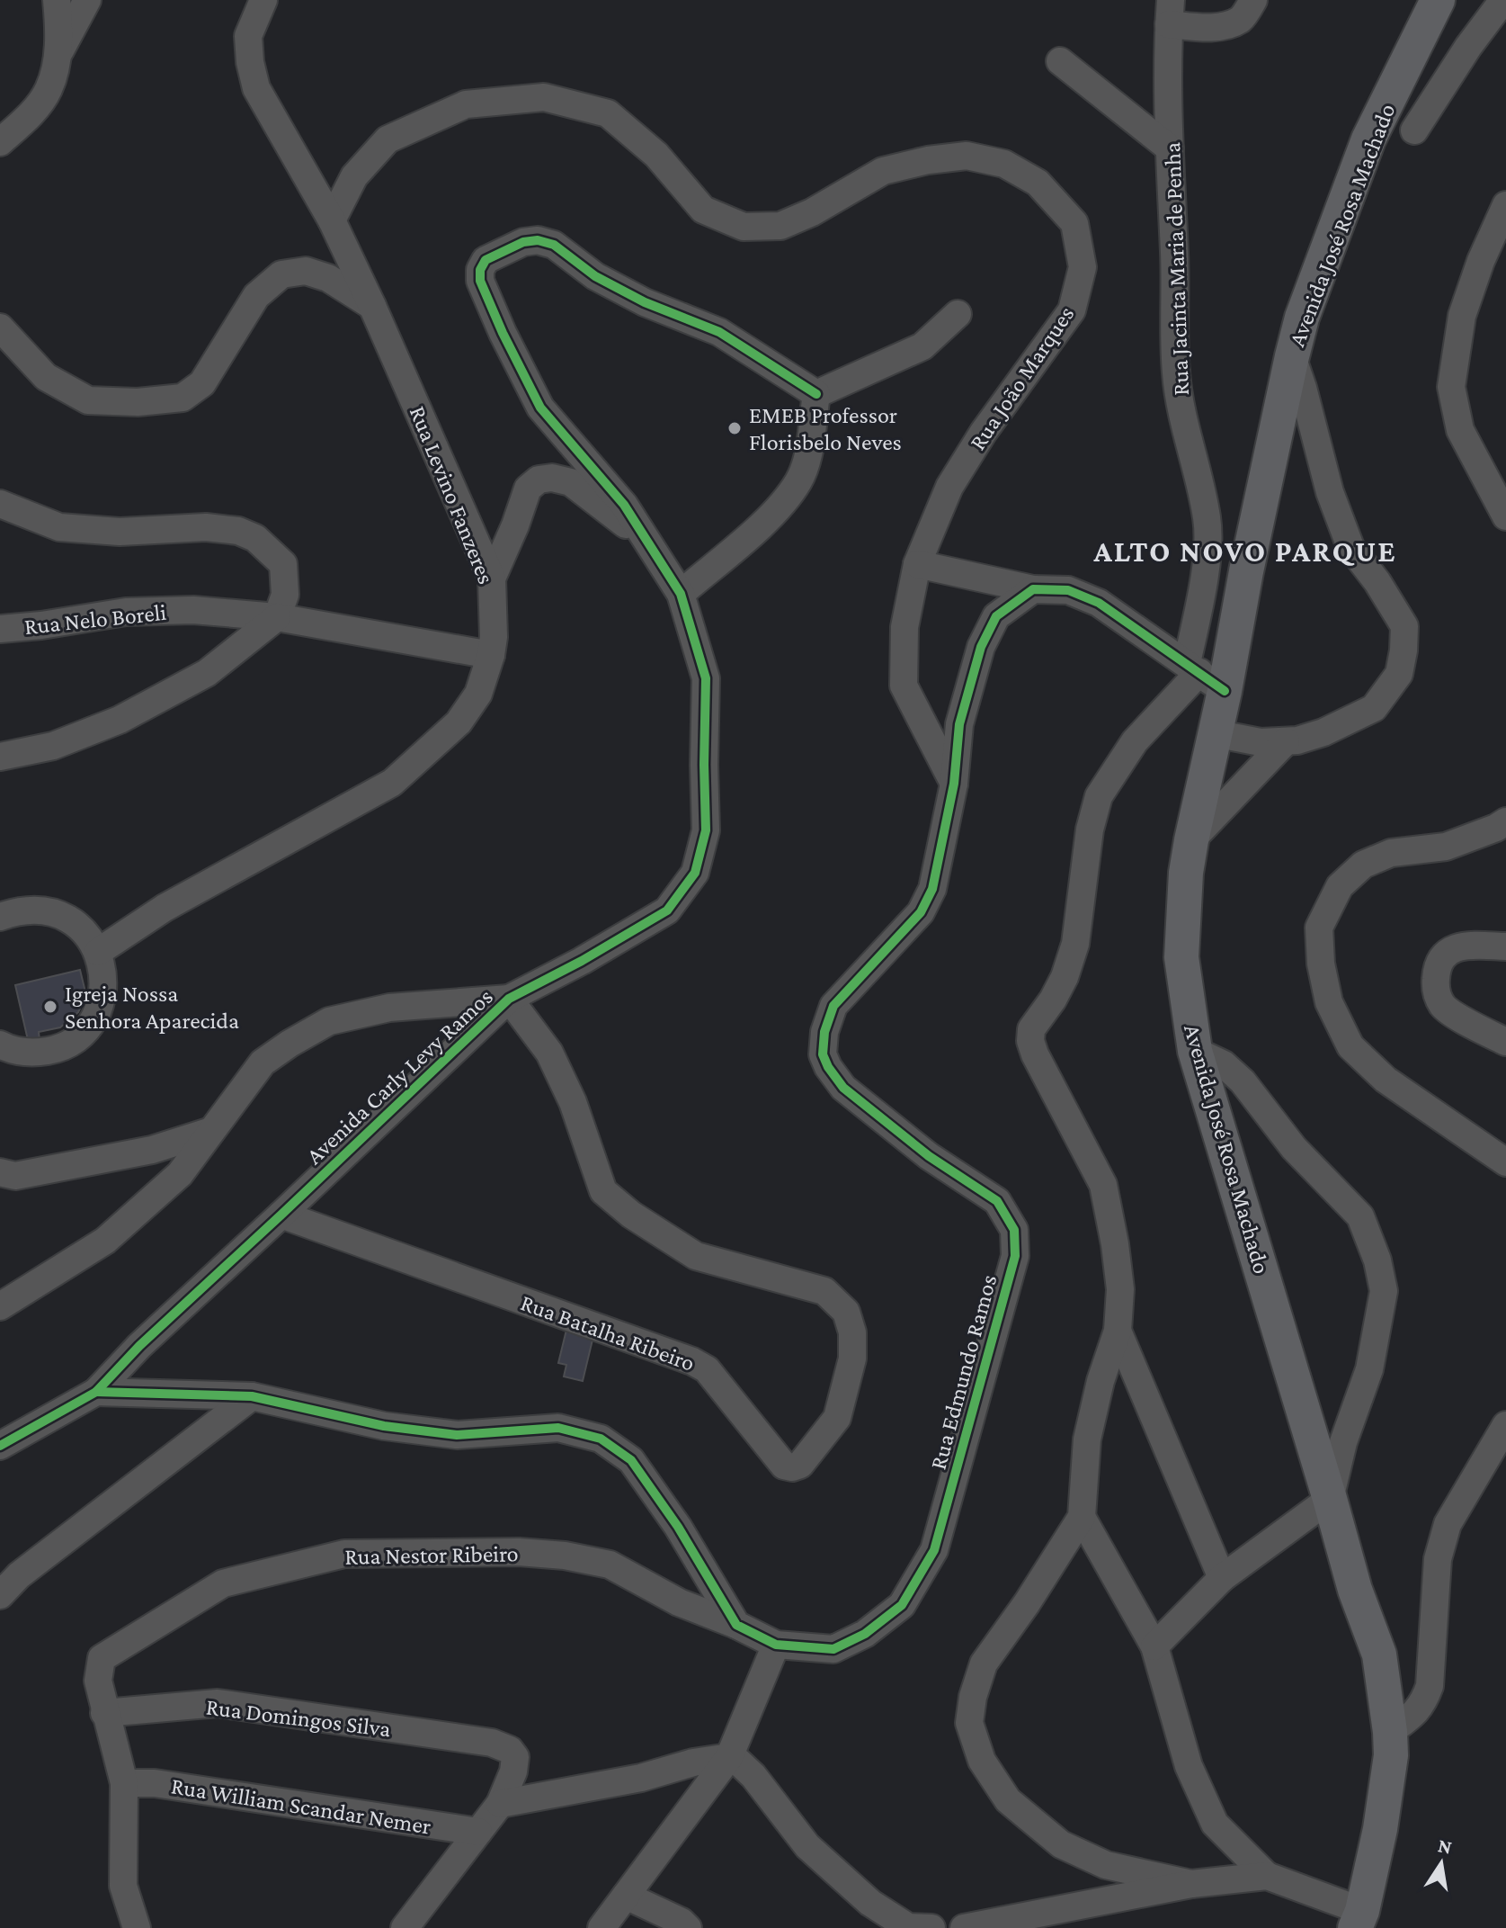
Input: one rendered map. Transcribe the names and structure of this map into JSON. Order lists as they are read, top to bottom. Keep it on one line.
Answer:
{"streets":{"main road":["Avenida José Rosa Machado"],"street":["Rua Jacinta Maria de Penha","Rua João Marques","Rua Levino Fanzeres","Rua Nelo Boreli","Avenida Carly Levy Ramos","Rua Batalha Ribeiro","Rua Edmundo Ramos","Rua Nestor Ribeiro","Rua Domingos Silva","Rua William Scandar Nemer"]},"crossings":[["Avenida José Rosa Machado","Rua Jacinta Maria de Penha"],["Rua João Marques","Rua Levino Fanzeres"],["Rua João Marques","Rua Edmundo Ramos"],["Rua Levino Fanzeres","Rua Nelo Boreli"],["Avenida Carly Levy Ramos","Rua Batalha Ribeiro"],["Rua Edmundo Ramos","Rua Nestor Ribeiro"],["Rua Nestor Ribeiro","Rua Domingos Silva"],["Rua Nestor Ribeiro","Rua William Scandar Nemer"]],"districts":["ALTO NOVO PARQUE"],"places":["EMEB Professor Florisbelo Neves","Igreja Nossa Senhora Aparecida"],"north":"top"}
